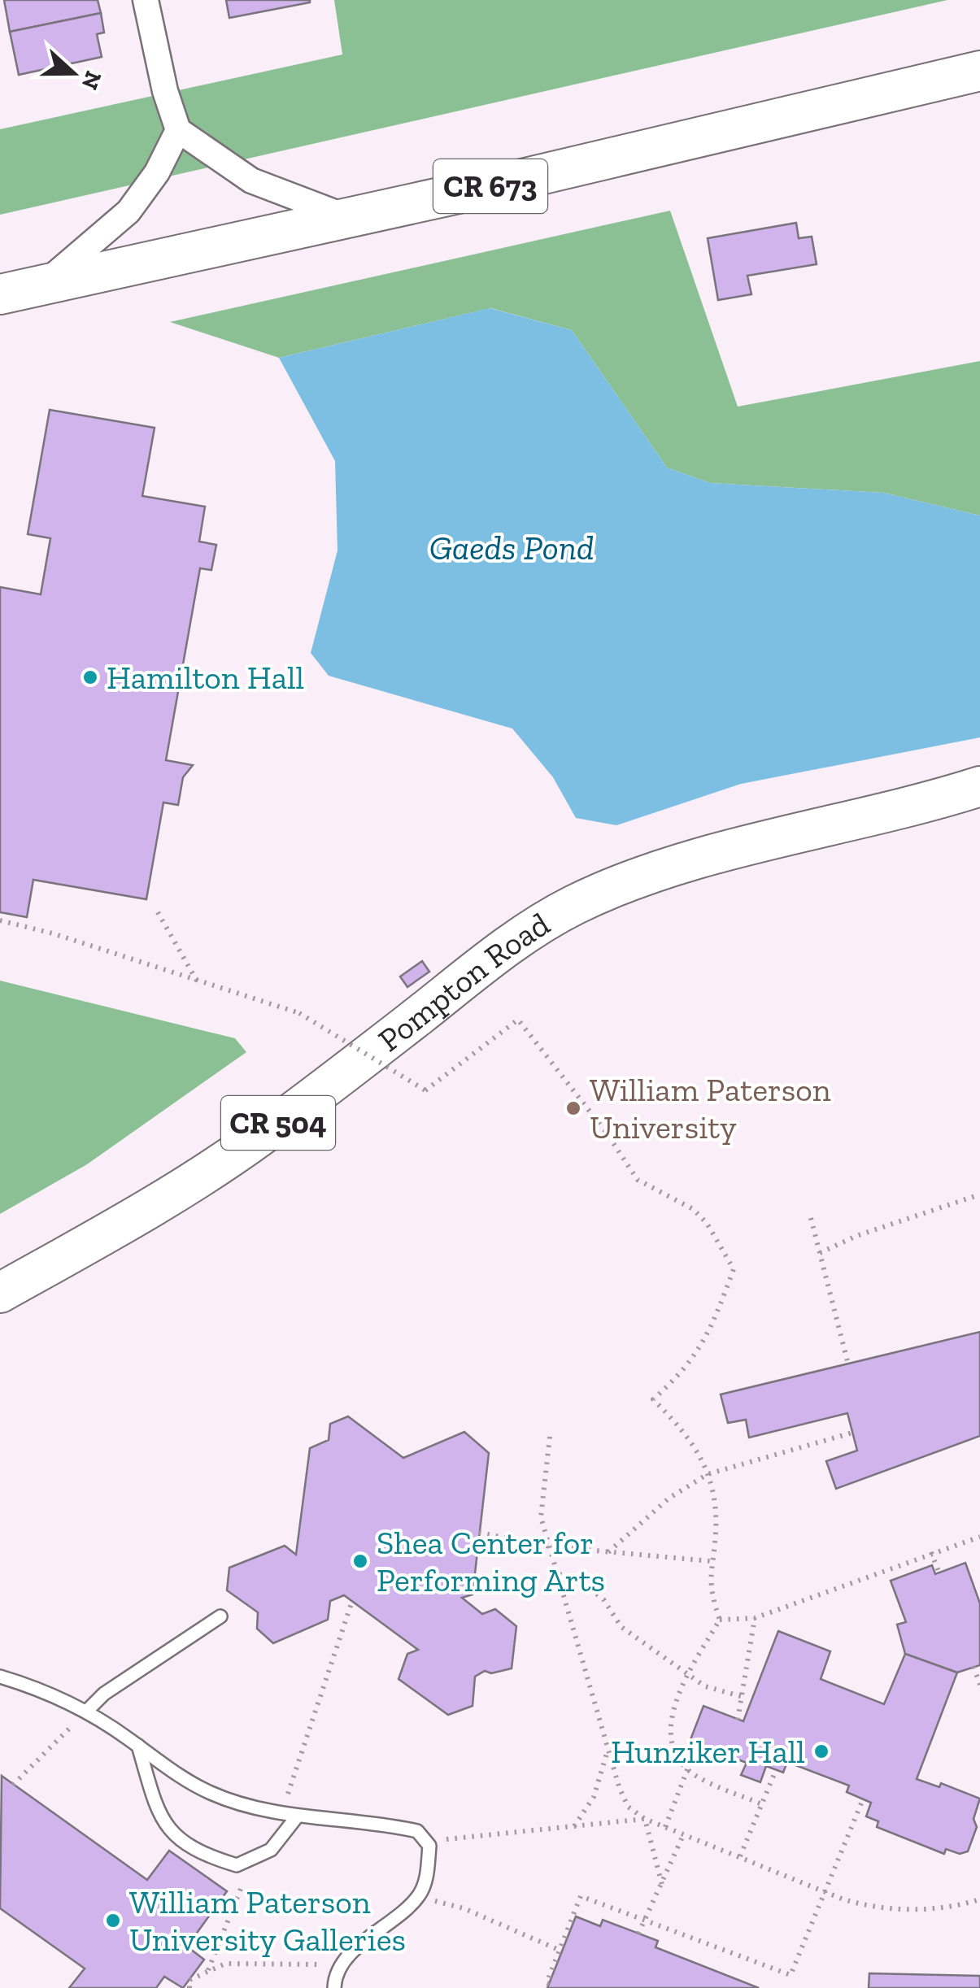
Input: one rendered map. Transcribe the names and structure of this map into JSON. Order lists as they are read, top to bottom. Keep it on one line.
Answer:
{"streets":{"main road":["CR 673","Pompton Road","CR 504"]},"water":["Gaeds Pond"],"places":["Hamilton Hall","William Paterson University","Shea Center for Performing Arts","Hunziker Hall","William Paterson University Galleries"],"north":"right"}
